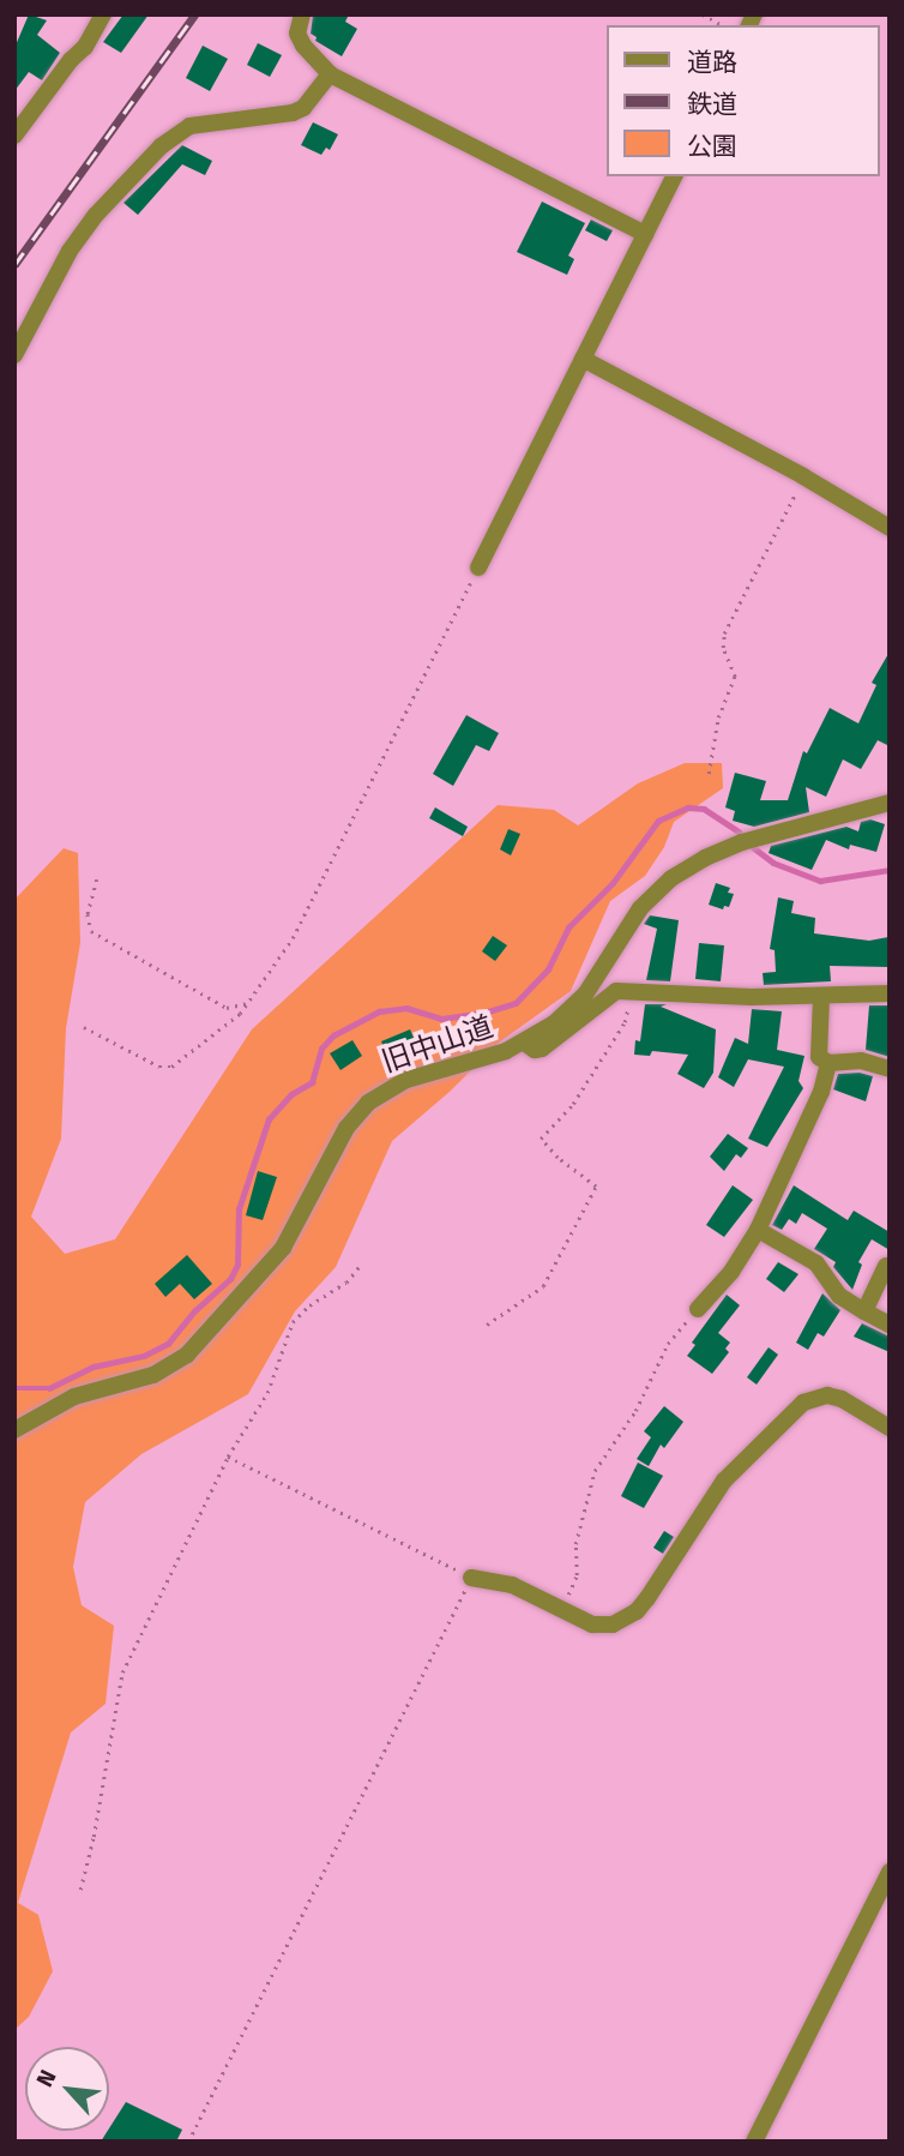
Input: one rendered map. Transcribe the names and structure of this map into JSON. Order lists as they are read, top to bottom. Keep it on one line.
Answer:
{"streets":{"street":["旧中山道"]},"legend":["道路","鉄道","公園"],"north":"top left"}
